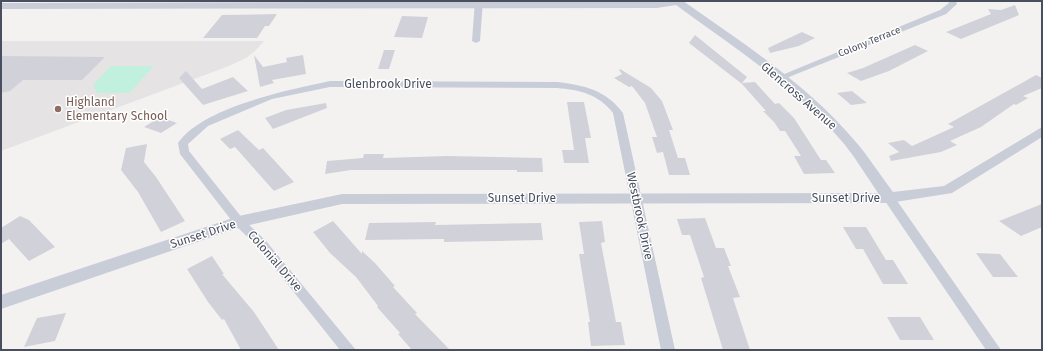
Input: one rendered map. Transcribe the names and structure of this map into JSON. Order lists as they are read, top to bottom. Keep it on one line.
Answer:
{"streets":{"street":["Colony Terrace","Glenbrook Drive","Glencross Avenue","Sunset Drive","Westbrook Drive","Colonial Drive"]},"crossings":[["Colony Terrace","Glencross Avenue"],["Glenbrook Drive","Westbrook Drive"],["Glenbrook Drive","Colonial Drive"],["Glencross Avenue","Sunset Drive"],["Sunset Drive","Westbrook Drive"],["Sunset Drive","Colonial Drive"]],"places":["Highland Elementary School"]}
